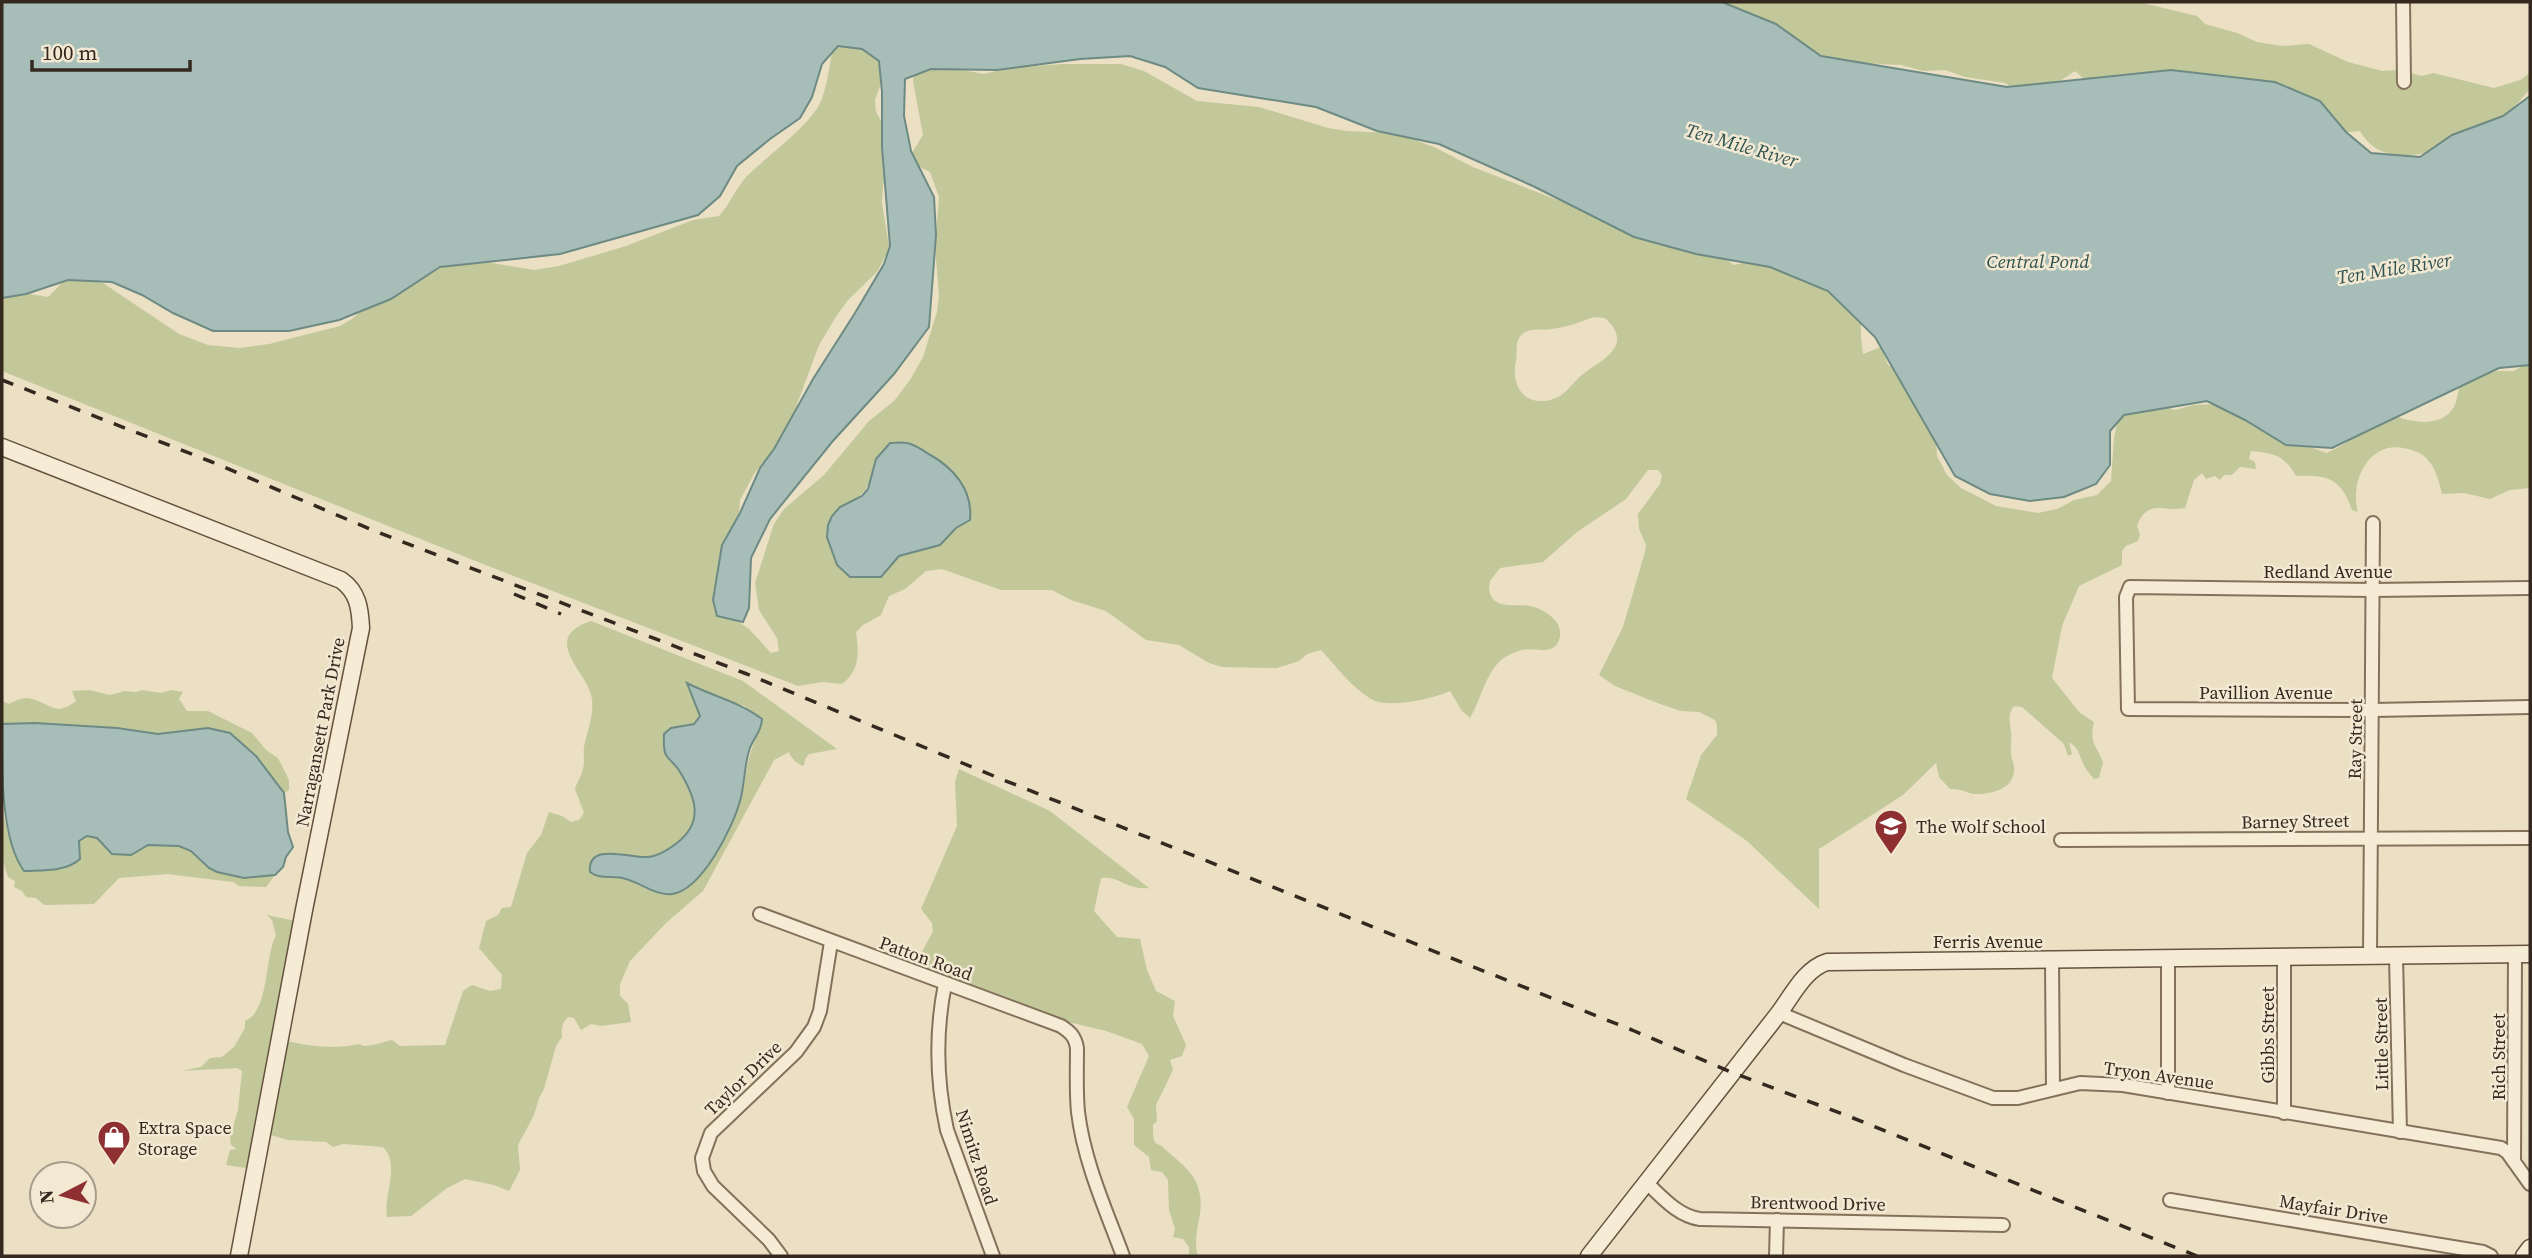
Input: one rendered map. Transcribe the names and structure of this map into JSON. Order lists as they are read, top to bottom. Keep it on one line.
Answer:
{"streets":{"street":["Redland Avenue","Pavillion Avenue","Narragansett Park Drive","Ray Street","Barney Street","Ferris Avenue","Patton Road","Gibbs Street","Little Street","Rich Street","Tryon Avenue","Taylor Drive","Nimitz Road","Brentwood Drive","Mayfair Drive"]},"crossings":[["Redland Avenue","Pavillion Avenue"],["Redland Avenue","Ray Street"],["Pavillion Avenue","Ray Street"],["Ray Street","Barney Street"],["Ray Street","Ferris Avenue"],["Ferris Avenue","Gibbs Street"],["Ferris Avenue","Little Street"],["Ferris Avenue","Rich Street"],["Ferris Avenue","Tryon Avenue"],["Ferris Avenue","Brentwood Drive"],["Patton Road","Taylor Drive"],["Patton Road","Nimitz Road"],["Gibbs Street","Tryon Avenue"],["Little Street","Tryon Avenue"],["Rich Street","Tryon Avenue"]],"water":["Ten Mile River","Central Pond"],"places":{"school or university":["The Wolf School"],"shop":["Extra Space Storage"]},"scale_bar":"100 m","north":"left"}
